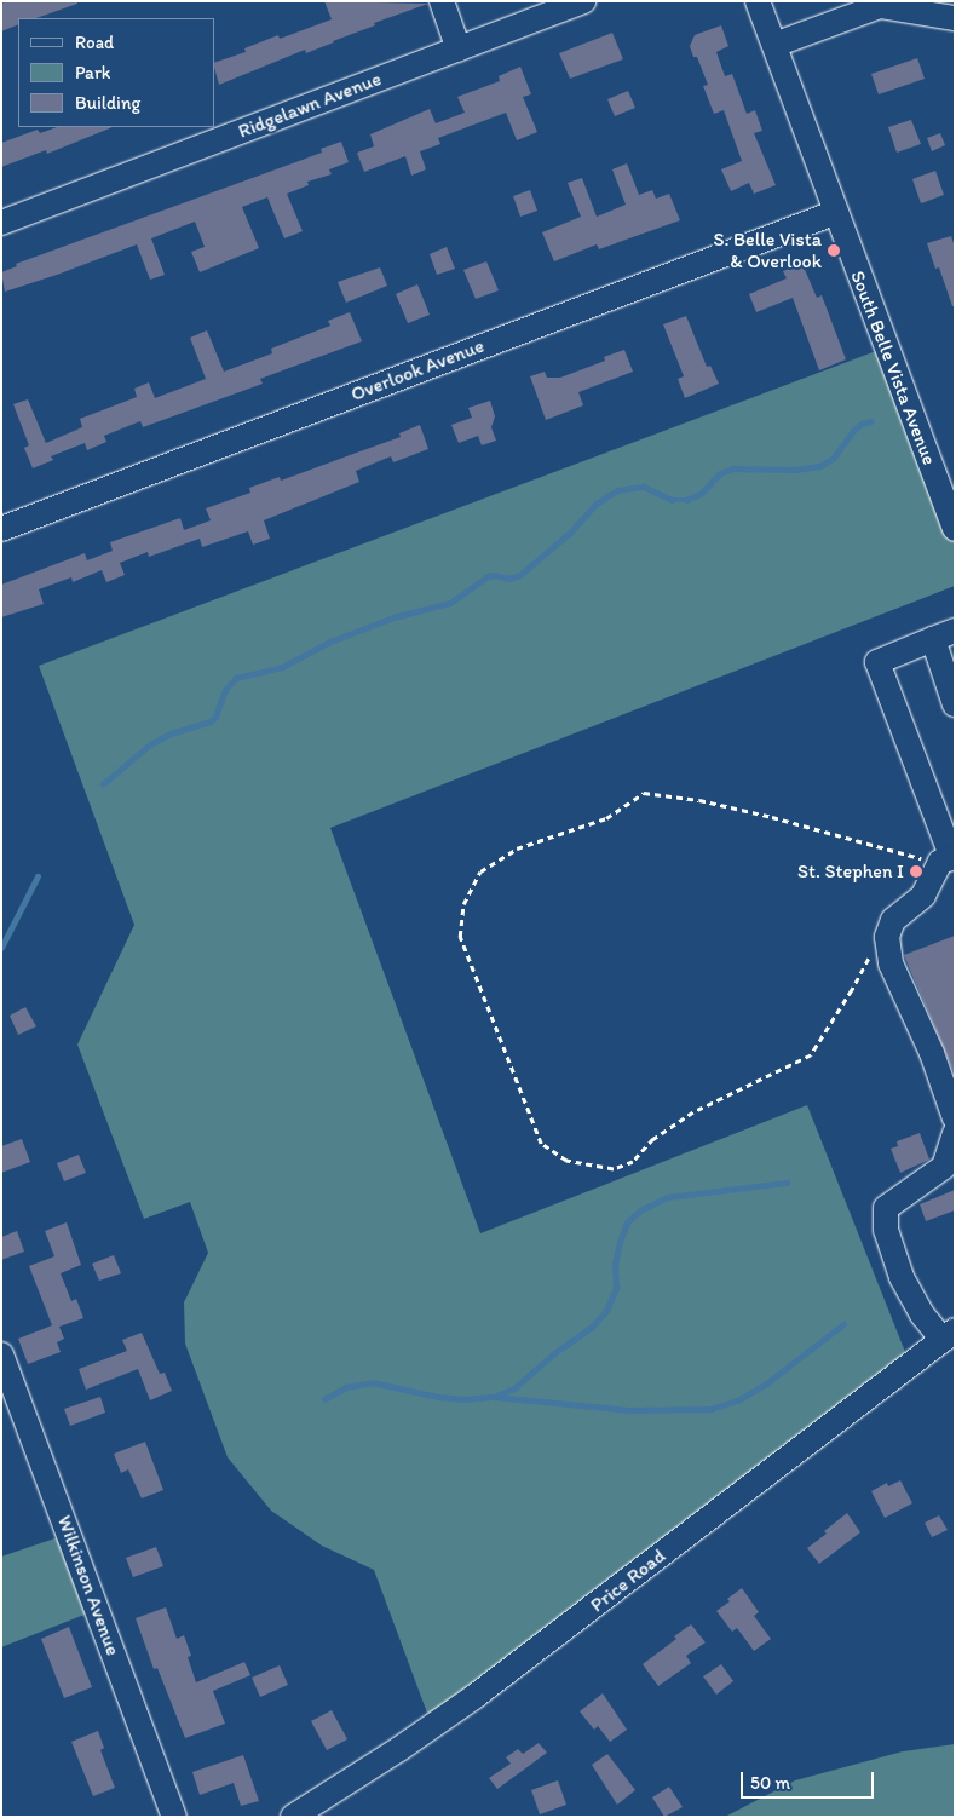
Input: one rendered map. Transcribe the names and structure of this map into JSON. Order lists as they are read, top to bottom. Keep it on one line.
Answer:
{"streets":{"street":["Ridgelawn Avenue","South Belle Vista Avenue","Overlook Avenue","Price Road","Wilkinson Avenue"]},"crossings":[["South Belle Vista Avenue","Overlook Avenue"]],"places":["S. Belle Vista & Overlook","St. Stephen I"],"legend":["Road","Park","Building"],"scale_bar":"50 m"}
